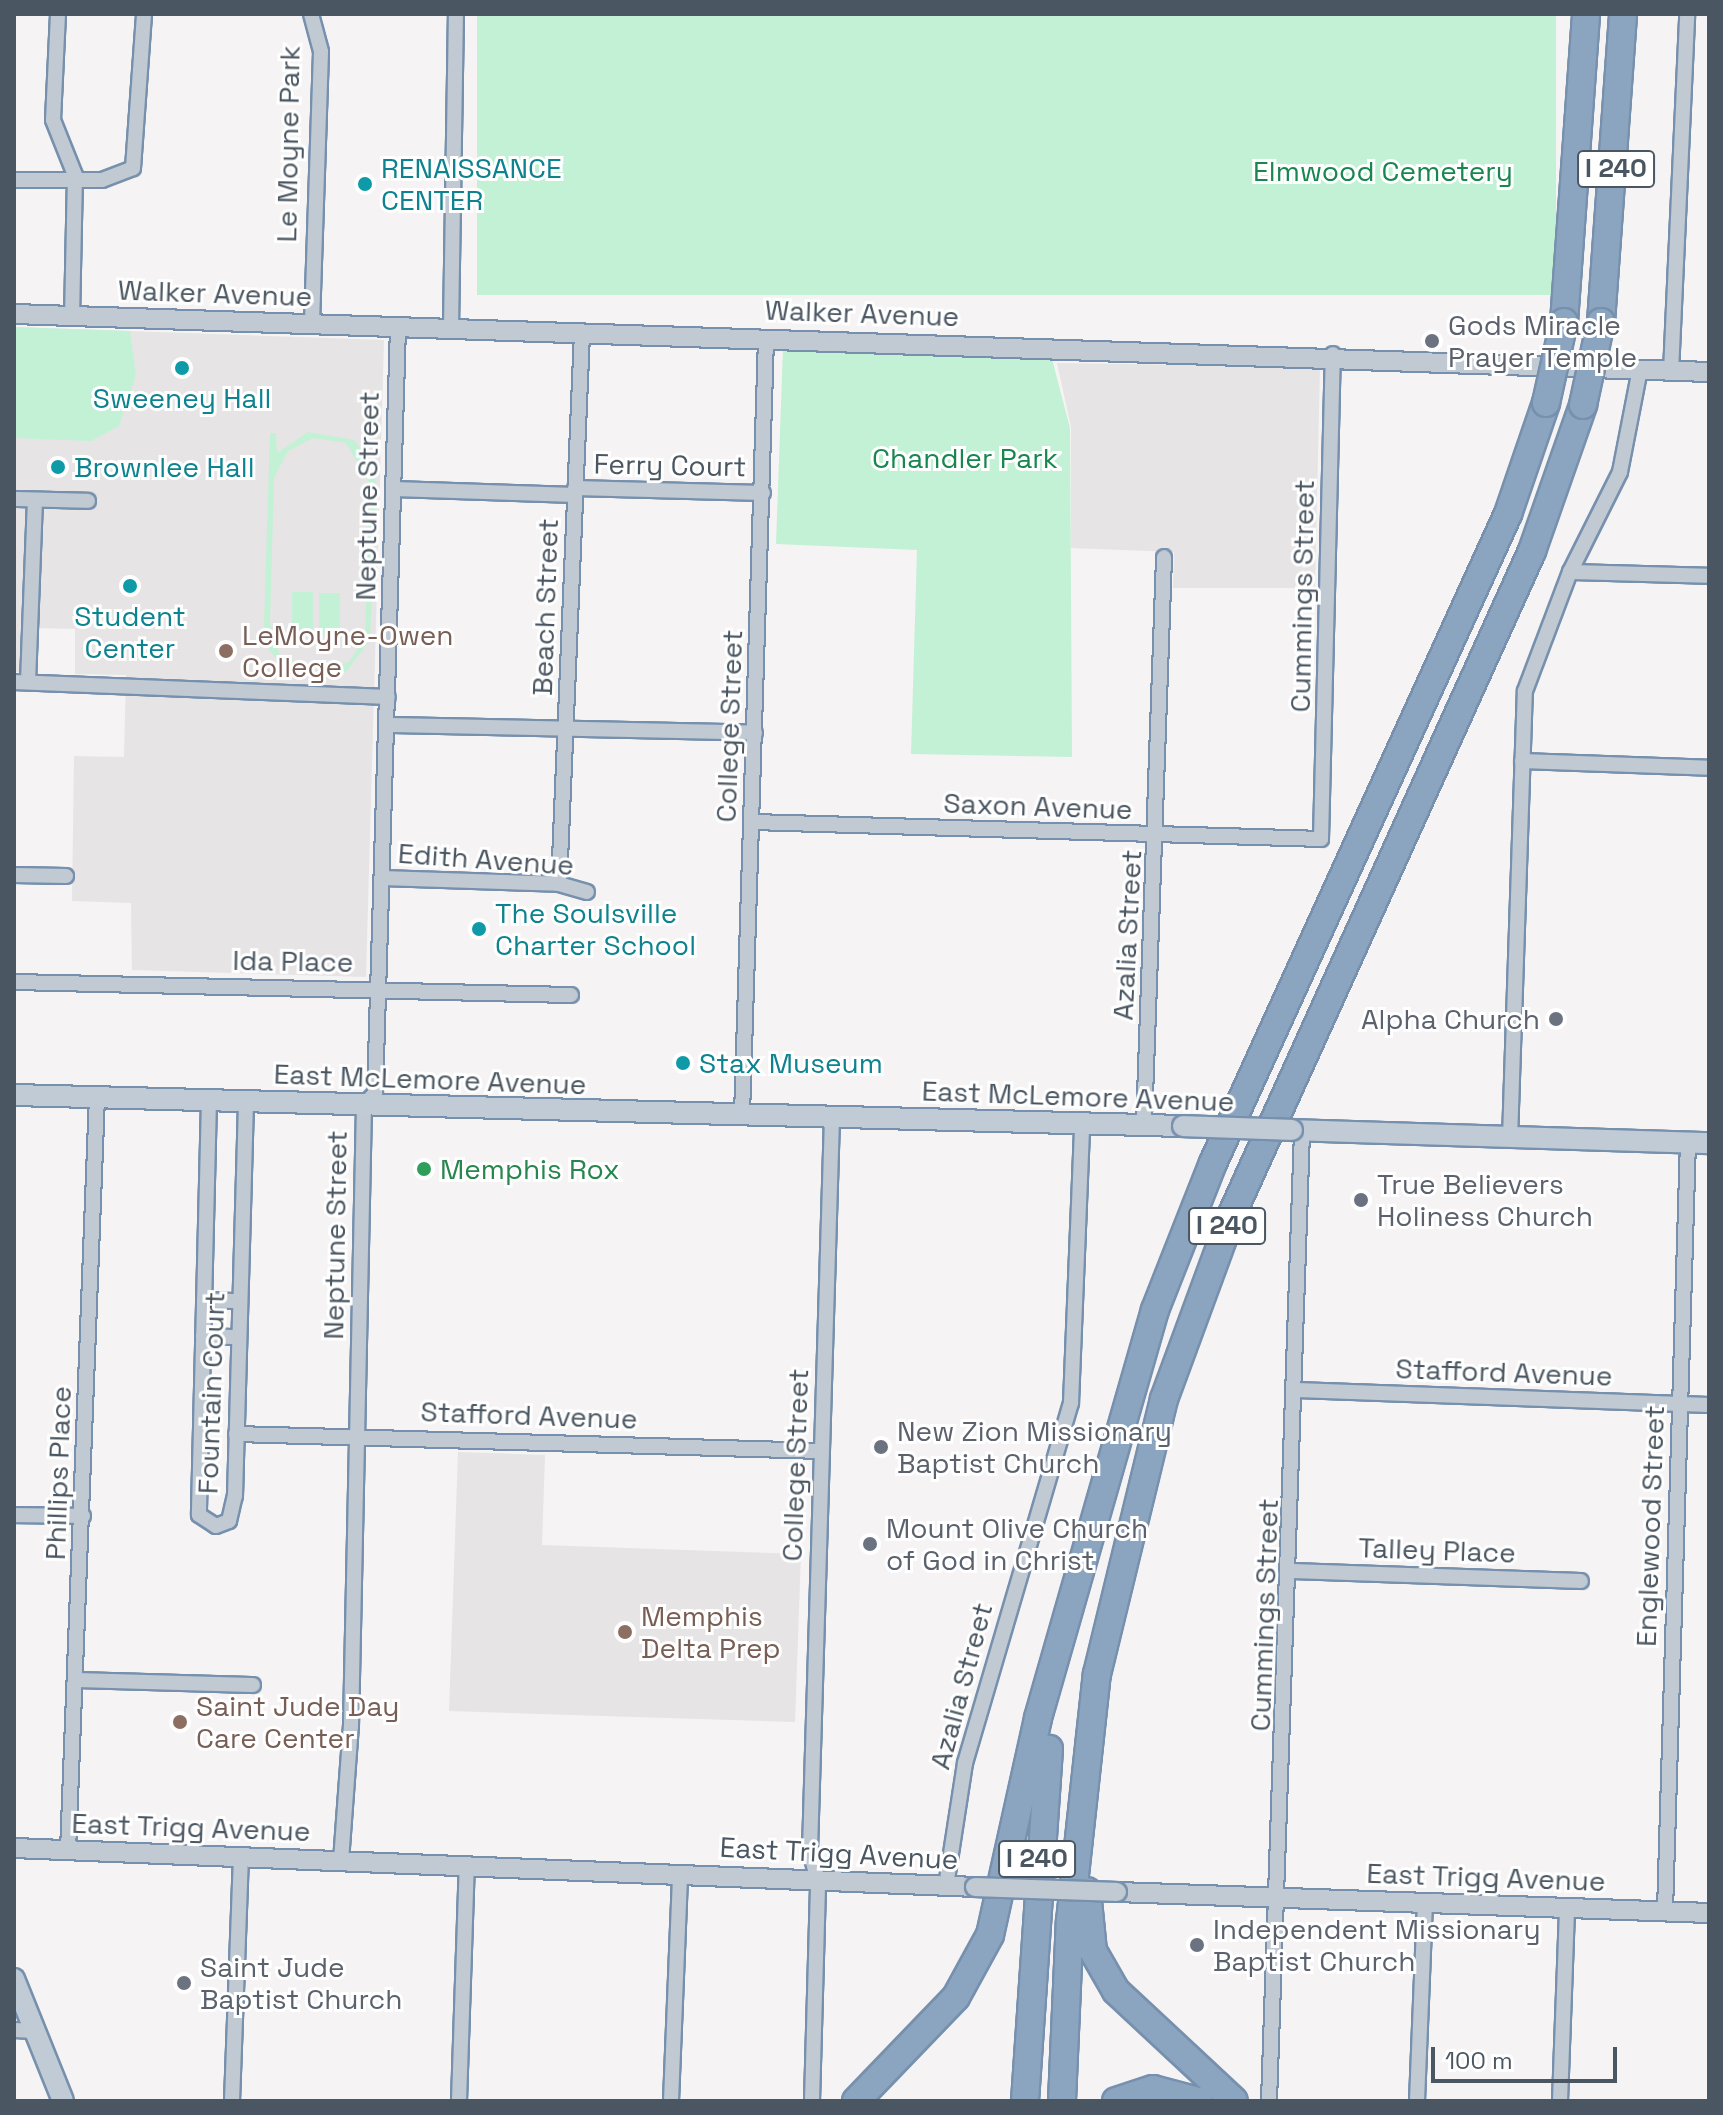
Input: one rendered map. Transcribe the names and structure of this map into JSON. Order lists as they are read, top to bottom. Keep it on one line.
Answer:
{"streets":{"highway":["I 240"],"main road":["East McLemore Avenue"],"street":["Le Moyne Park","Walker Avenue","Ferry Court","Neptune Street","Cummings Street","Beach Street","College Street","Saxon Avenue","Edith Avenue","Azalia Street","Ida Place","Stafford Avenue","Fountain Court","Phillips Place","Englewood Street","Talley Place","East Trigg Avenue"]},"crossings":[["Le Moyne Park","Walker Avenue"],["Walker Avenue","Neptune Street"],["Walker Avenue","Cummings Street"],["Walker Avenue","Beach Street"],["Walker Avenue","College Street"],["Ferry Court","Neptune Street"],["Ferry Court","Beach Street"],["Ferry Court","College Street"],["Neptune Street","Edith Avenue"],["Neptune Street","Ida Place"],["Neptune Street","East McLemore Avenue"],["Neptune Street","Stafford Avenue"],["Neptune Street","East Trigg Avenue"],["Cummings Street","Saxon Avenue"],["Cummings Street","East McLemore Avenue"],["Cummings Street","Stafford Avenue"],["Cummings Street","Talley Place"],["Cummings Street","East Trigg Avenue"],["Beach Street","Edith Avenue"],["College Street","Saxon Avenue"],["College Street","East McLemore Avenue"],["College Street","Stafford Avenue"],["College Street","East Trigg Avenue"],["Saxon Avenue","Azalia Street"],["Azalia Street","East McLemore Avenue"],["Azalia Street","East Trigg Avenue"],["East McLemore Avenue","Fountain Court"],["East McLemore Avenue","Phillips Place"],["East McLemore Avenue","Englewood Street"],["Stafford Avenue","Fountain Court"],["Stafford Avenue","Englewood Street"],["Phillips Place","East Trigg Avenue"],["Englewood Street","East Trigg Avenue"]],"parks":["Elmwood Cemetery","Chandler Park"],"places":["RENAISSANCE CENTER","Gods Miracle Prayer Temple","Sweeney Hall","Brownlee Hall","Student Center","LeMoyne-Owen College","The Soulsville Charter School","Alpha Church","Stax Museum","Memphis Rox","True Believers Holiness Church","New Zion Missionary Baptist Church","Mount Olive Church of God in Christ","Memphis Delta Prep","Saint Jude Day Care Center","Independent Missionary Baptist Church","Saint Jude Baptist Church"],"scale_bar":"100 m"}
